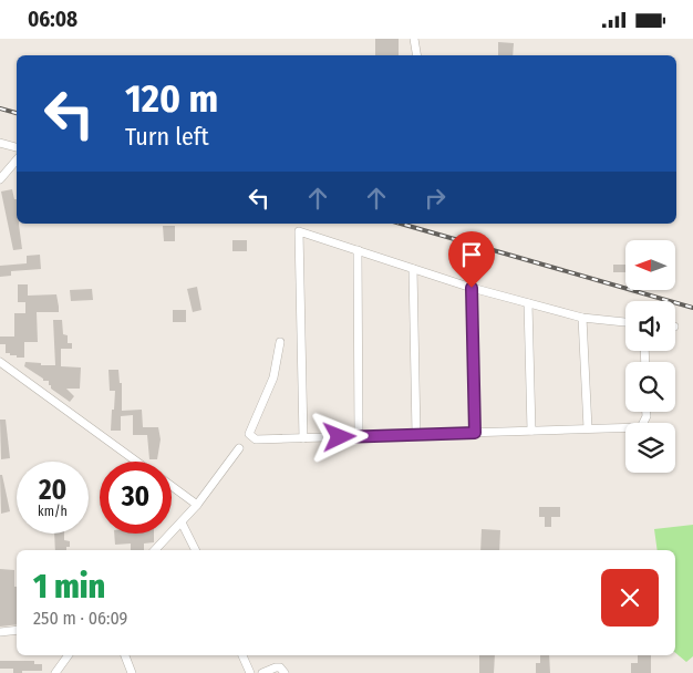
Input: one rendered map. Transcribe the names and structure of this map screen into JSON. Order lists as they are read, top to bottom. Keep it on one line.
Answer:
{"north":"left","page":{"status":"06:08","turn":["120 m","Turn left"],"speed":"20 km/h","limit":"30","heading":["1 min","250 m · 06:09"]}}
